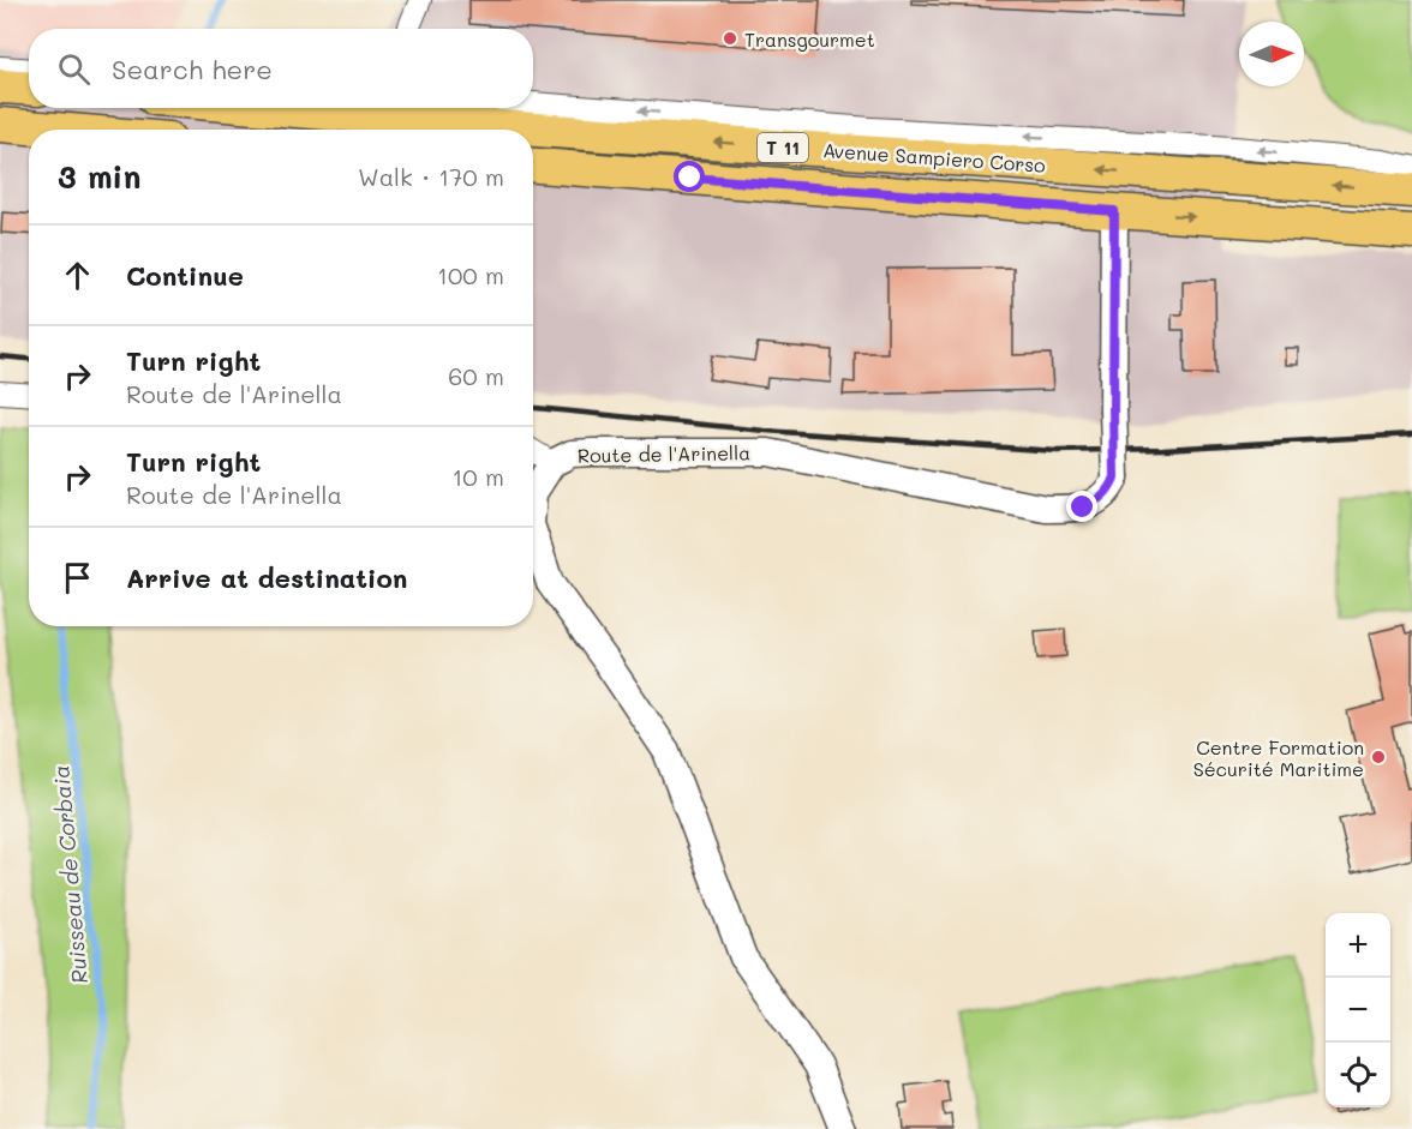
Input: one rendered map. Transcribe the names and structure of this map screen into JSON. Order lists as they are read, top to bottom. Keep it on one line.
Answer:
{"streets":{"main road":["T 11","Avenue Sampiero Corso"],"street":["Route de l'Arinella"]},"crossings":[["Avenue Sampiero Corso","Route de l'Arinella"]],"water":["Ruisseau de Corbaia"],"places":["Transgourmet","Centre Formation Sécurité Maritime"],"north":"right","page":{"search":"Search here","heading":["3 min","Walk · 170 m"],"list":[["Continue","100 m"],["Turn right","Route de l'Arinella","60 m"],["Turn right","Route de l'Arinella","10 m"],"Arrive at destination"],"map_buttons":["+","−"]}}
